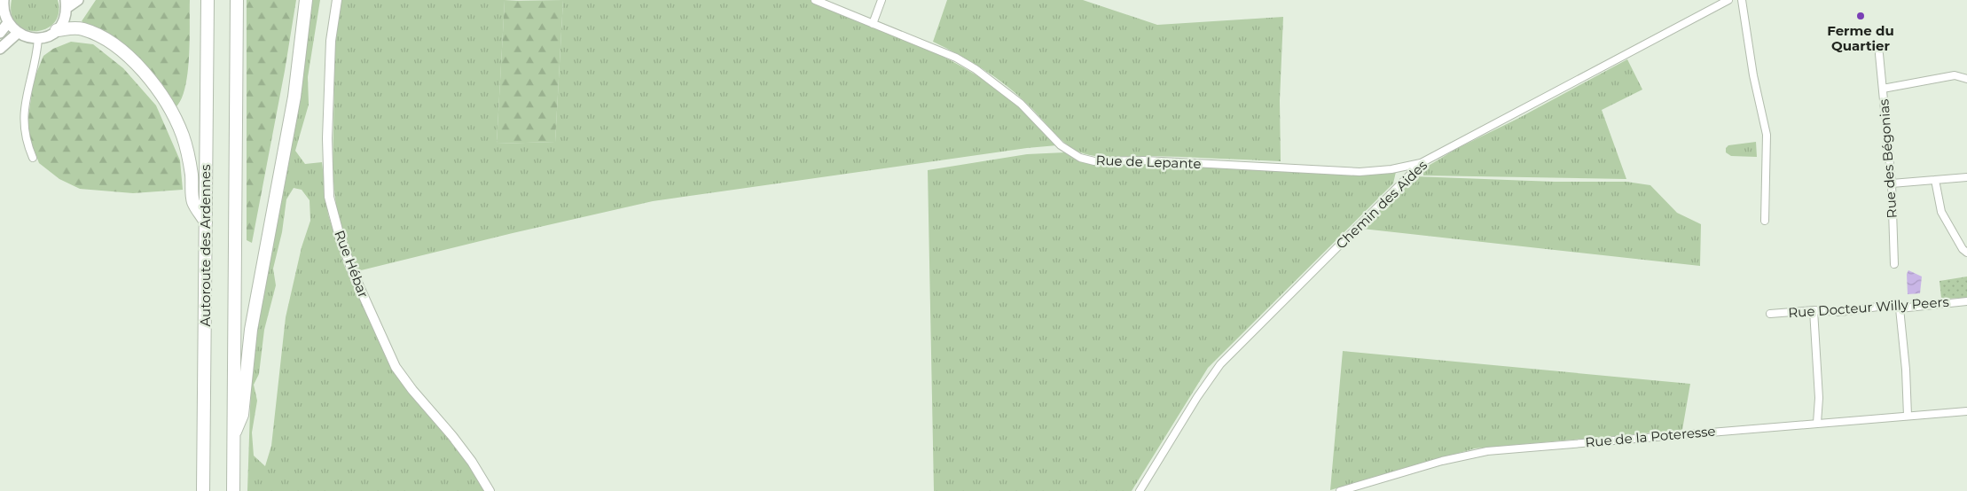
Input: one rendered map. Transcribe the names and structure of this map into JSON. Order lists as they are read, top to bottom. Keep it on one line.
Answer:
{"streets":{"highway":["Autoroute des Ardennes"],"street":["Rue des Bégonias","Rue de Lepante","Chemin des Aides","Rue Hébar","Rue Docteur Willy Peers","Rue de la Poteresse"]},"crossings":[["Rue de Lepante","Chemin des Aides"]],"places":["Ferme du Quartier"]}
